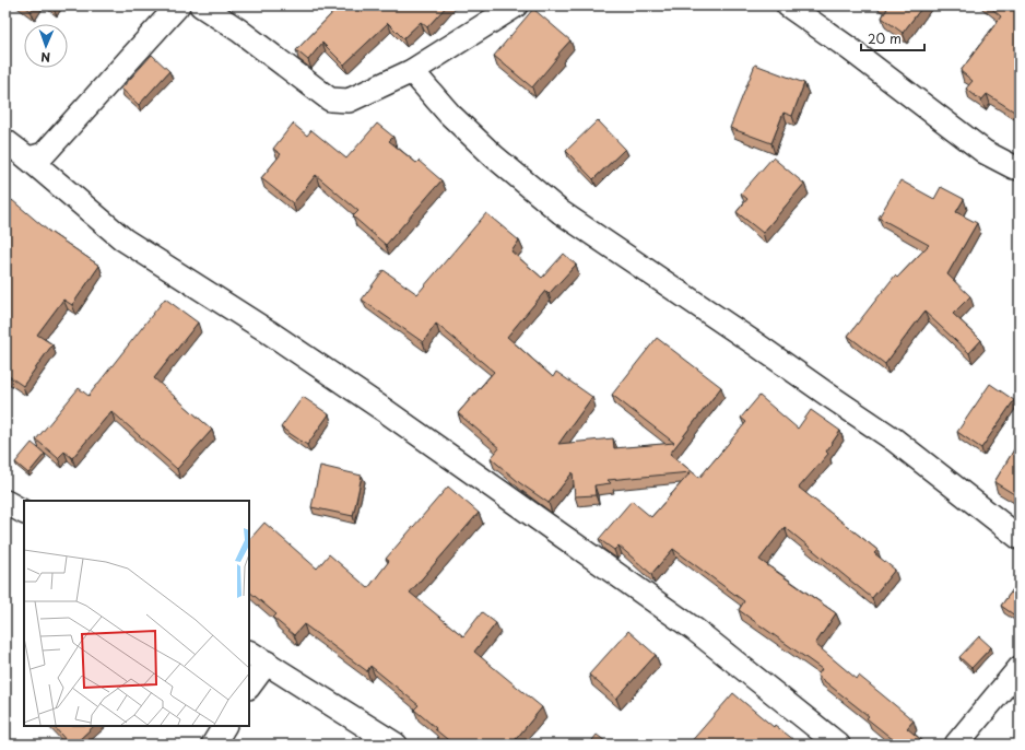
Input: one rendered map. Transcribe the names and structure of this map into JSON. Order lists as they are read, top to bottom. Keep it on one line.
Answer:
{"scale_bar":"20 m","north":"bottom"}
